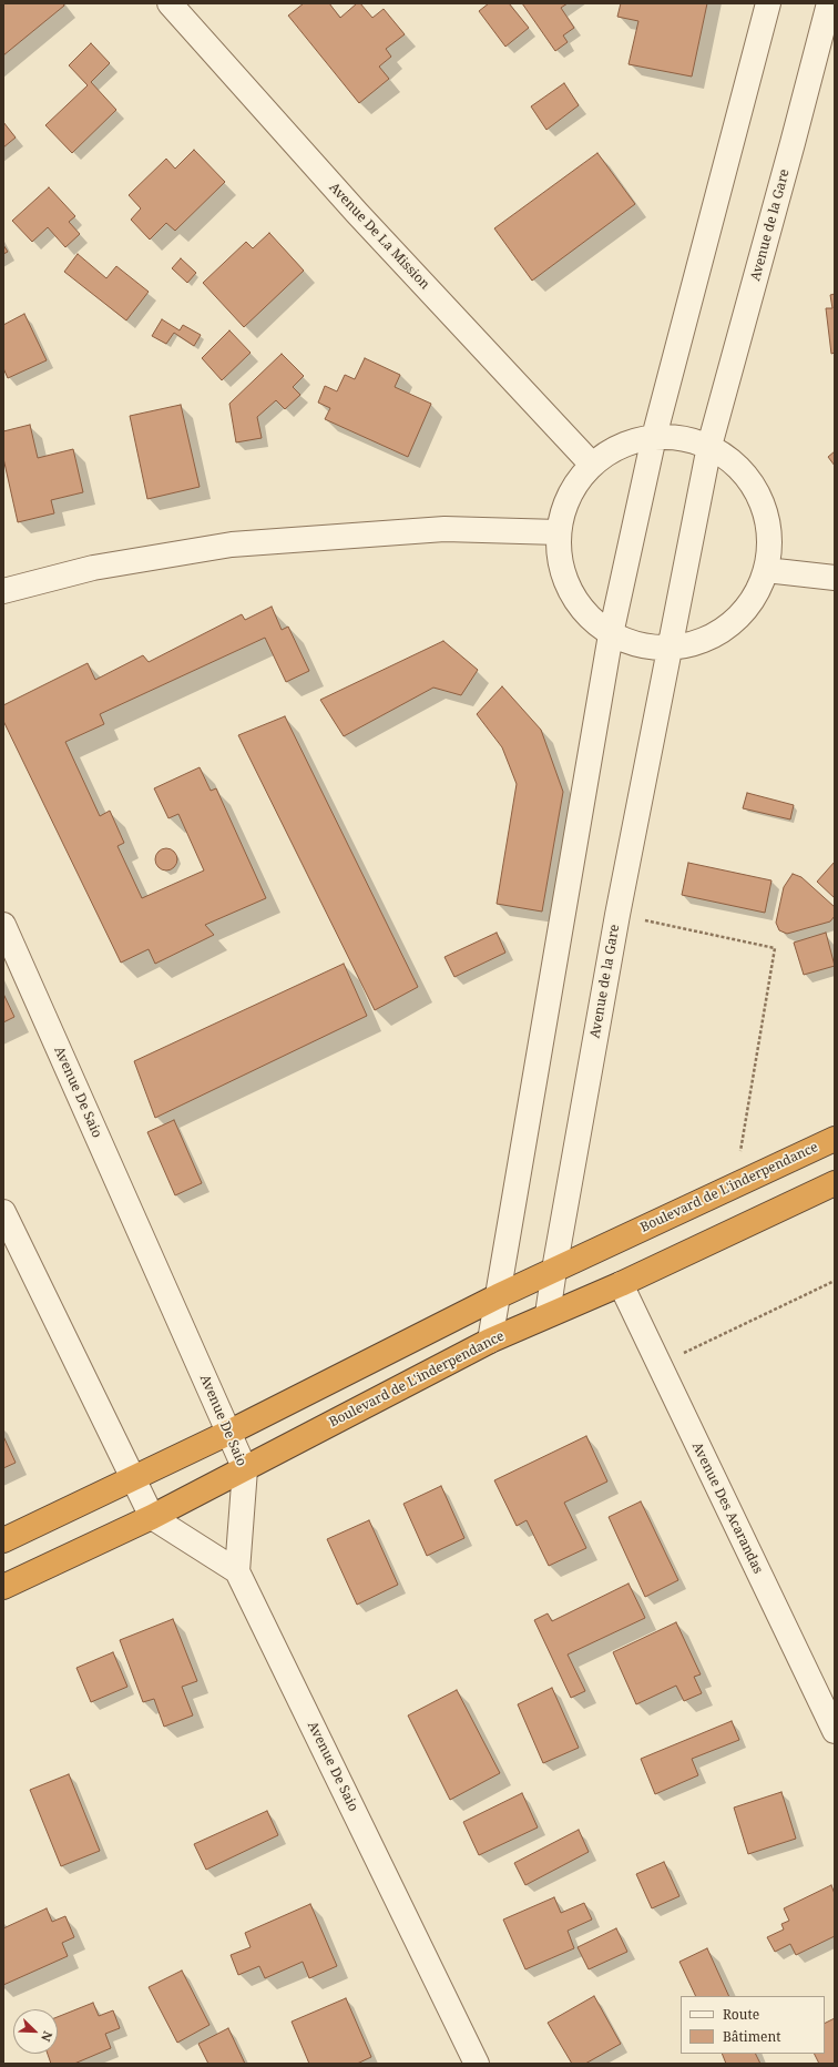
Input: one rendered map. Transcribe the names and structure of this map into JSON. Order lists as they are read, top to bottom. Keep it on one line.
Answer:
{"streets":{"highway":["Boulevard de L'inderpendance"],"street":["Avenue de la Gare","Avenue De La Mission","Avenue De Saio","Avenue Des Acarandas"]},"crossings":[["Avenue de la Gare","Boulevard de L'inderpendance"],["Avenue De Saio","Boulevard de L'inderpendance"],["Boulevard de L'inderpendance","Avenue Des Acarandas"]],"legend":["Route","Bâtiment"],"north":"bottom right"}
